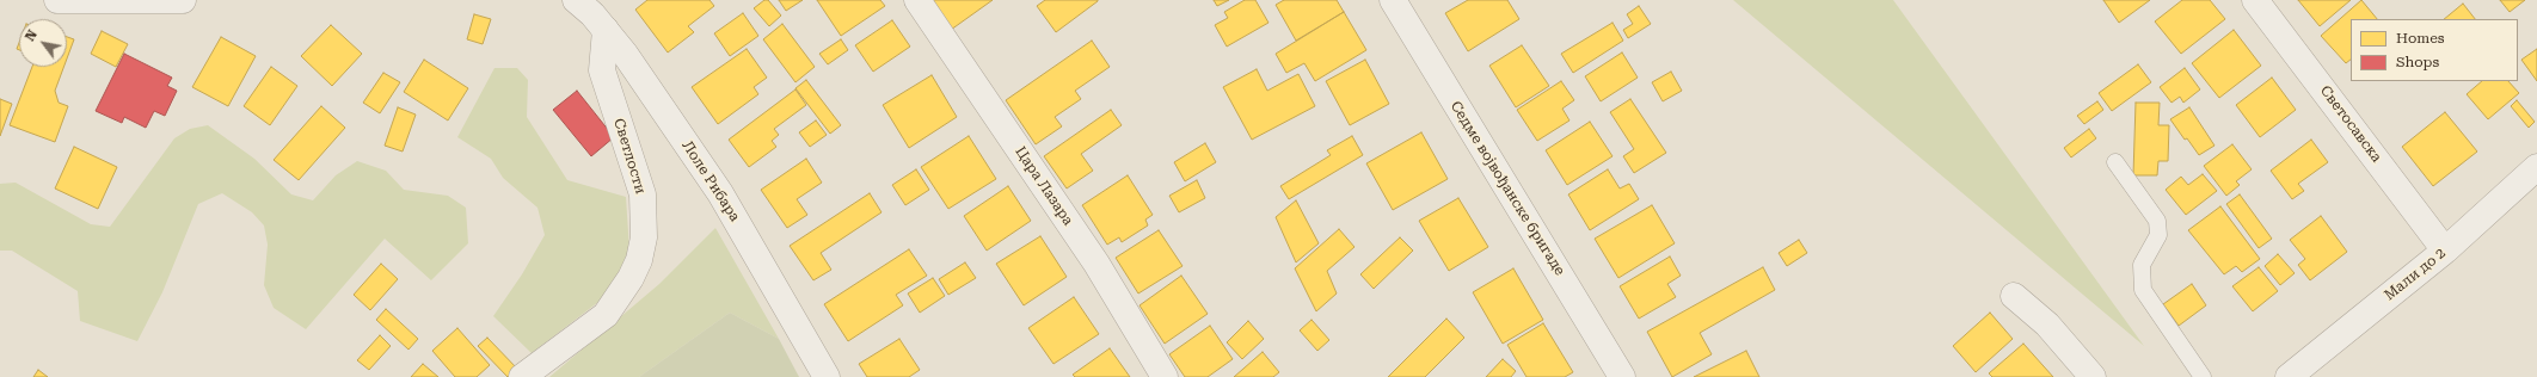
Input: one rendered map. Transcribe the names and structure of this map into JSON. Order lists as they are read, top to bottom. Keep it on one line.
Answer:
{"streets":{"street":["Светосавска","Светлости","Лоле Рибара","Цара Лазара","Седме војвођанске бригаде","Мали до 2"]},"crossings":[["Светосавска","Мали до 2"],["Светлости","Лоле Рибара"]],"legend":["Homes","Shops"],"north":"top left"}
